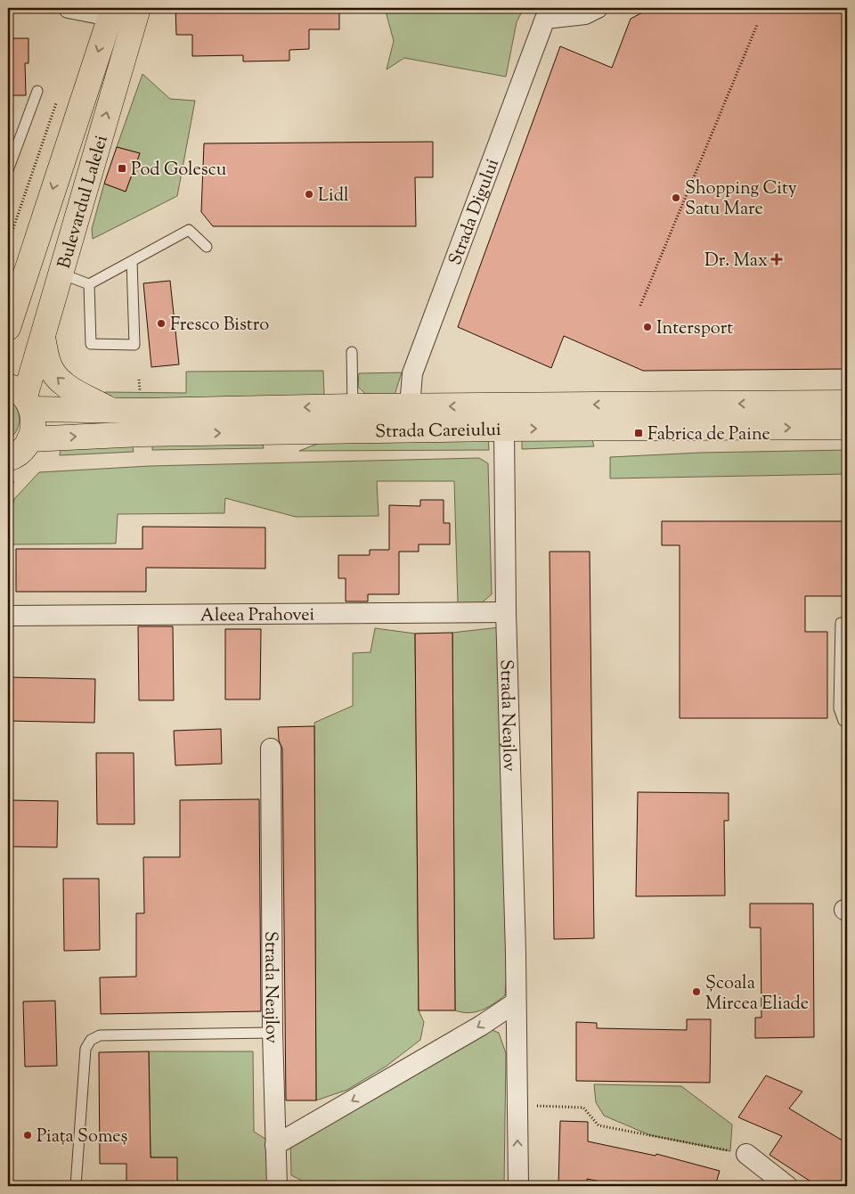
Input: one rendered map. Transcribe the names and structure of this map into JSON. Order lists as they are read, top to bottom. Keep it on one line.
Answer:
{"streets":{"main road":["Bulevardul Lalelei","Strada Careiului"],"street":["Strada Digului","Aleea Prahovei","Strada Neajlov"]},"crossings":[["Bulevardul Lalelei","Strada Careiului"],["Strada Digului","Strada Careiului"],["Strada Careiului","Strada Neajlov"],["Aleea Prahovei","Strada Neajlov"]],"places":{"transit":["Pod Golescu","Fabrica de Paine"],"other":["Lidl","Shopping City Satu Mare","Fresco Bistro","Intersport","Școala Mircea Eliade","Piața Someș"],"health":["Dr. Max"]}}
